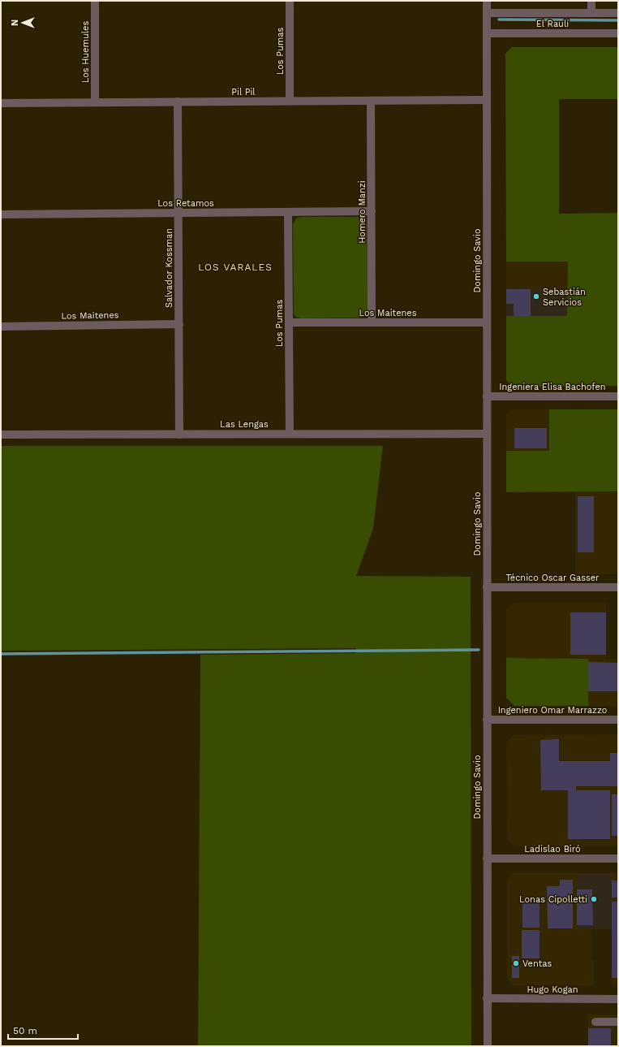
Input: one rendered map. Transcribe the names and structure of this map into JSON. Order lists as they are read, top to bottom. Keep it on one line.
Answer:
{"streets":{"street":["El Raulí","Los Pumas","Los Huemules","Pil Pil","Los Retamos","Homero Manzi","Domingo Savio","Salvador Kossman","Los Maitenes","Ingeniera Elisa Bachofen","Las Lengas","Técnico Oscar Gasser","Ingeniero Omar Marrazzo","Ladislao Biró","Hugo Kogan"]},"crossings":[["El Raulí","Domingo Savio"],["Los Pumas","Pil Pil"],["Los Pumas","Los Retamos"],["Los Pumas","Los Maitenes"],["Los Pumas","Las Lengas"],["Los Huemules","Pil Pil"],["Pil Pil","Homero Manzi"],["Pil Pil","Domingo Savio"],["Pil Pil","Salvador Kossman"],["Los Retamos","Homero Manzi"],["Los Retamos","Salvador Kossman"],["Homero Manzi","Los Maitenes"],["Domingo Savio","Los Maitenes"],["Domingo Savio","Ingeniera Elisa Bachofen"],["Domingo Savio","Las Lengas"],["Domingo Savio","Técnico Oscar Gasser"],["Domingo Savio","Ingeniero Omar Marrazzo"],["Domingo Savio","Ladislao Biró"],["Domingo Savio","Hugo Kogan"],["Salvador Kossman","Los Maitenes"],["Salvador Kossman","Las Lengas"]],"districts":["LOS VARALES"],"places":["Sebastián Servicios","Lonas Cipolletti","Ventas"],"scale_bar":"50 m","north":"left"}
